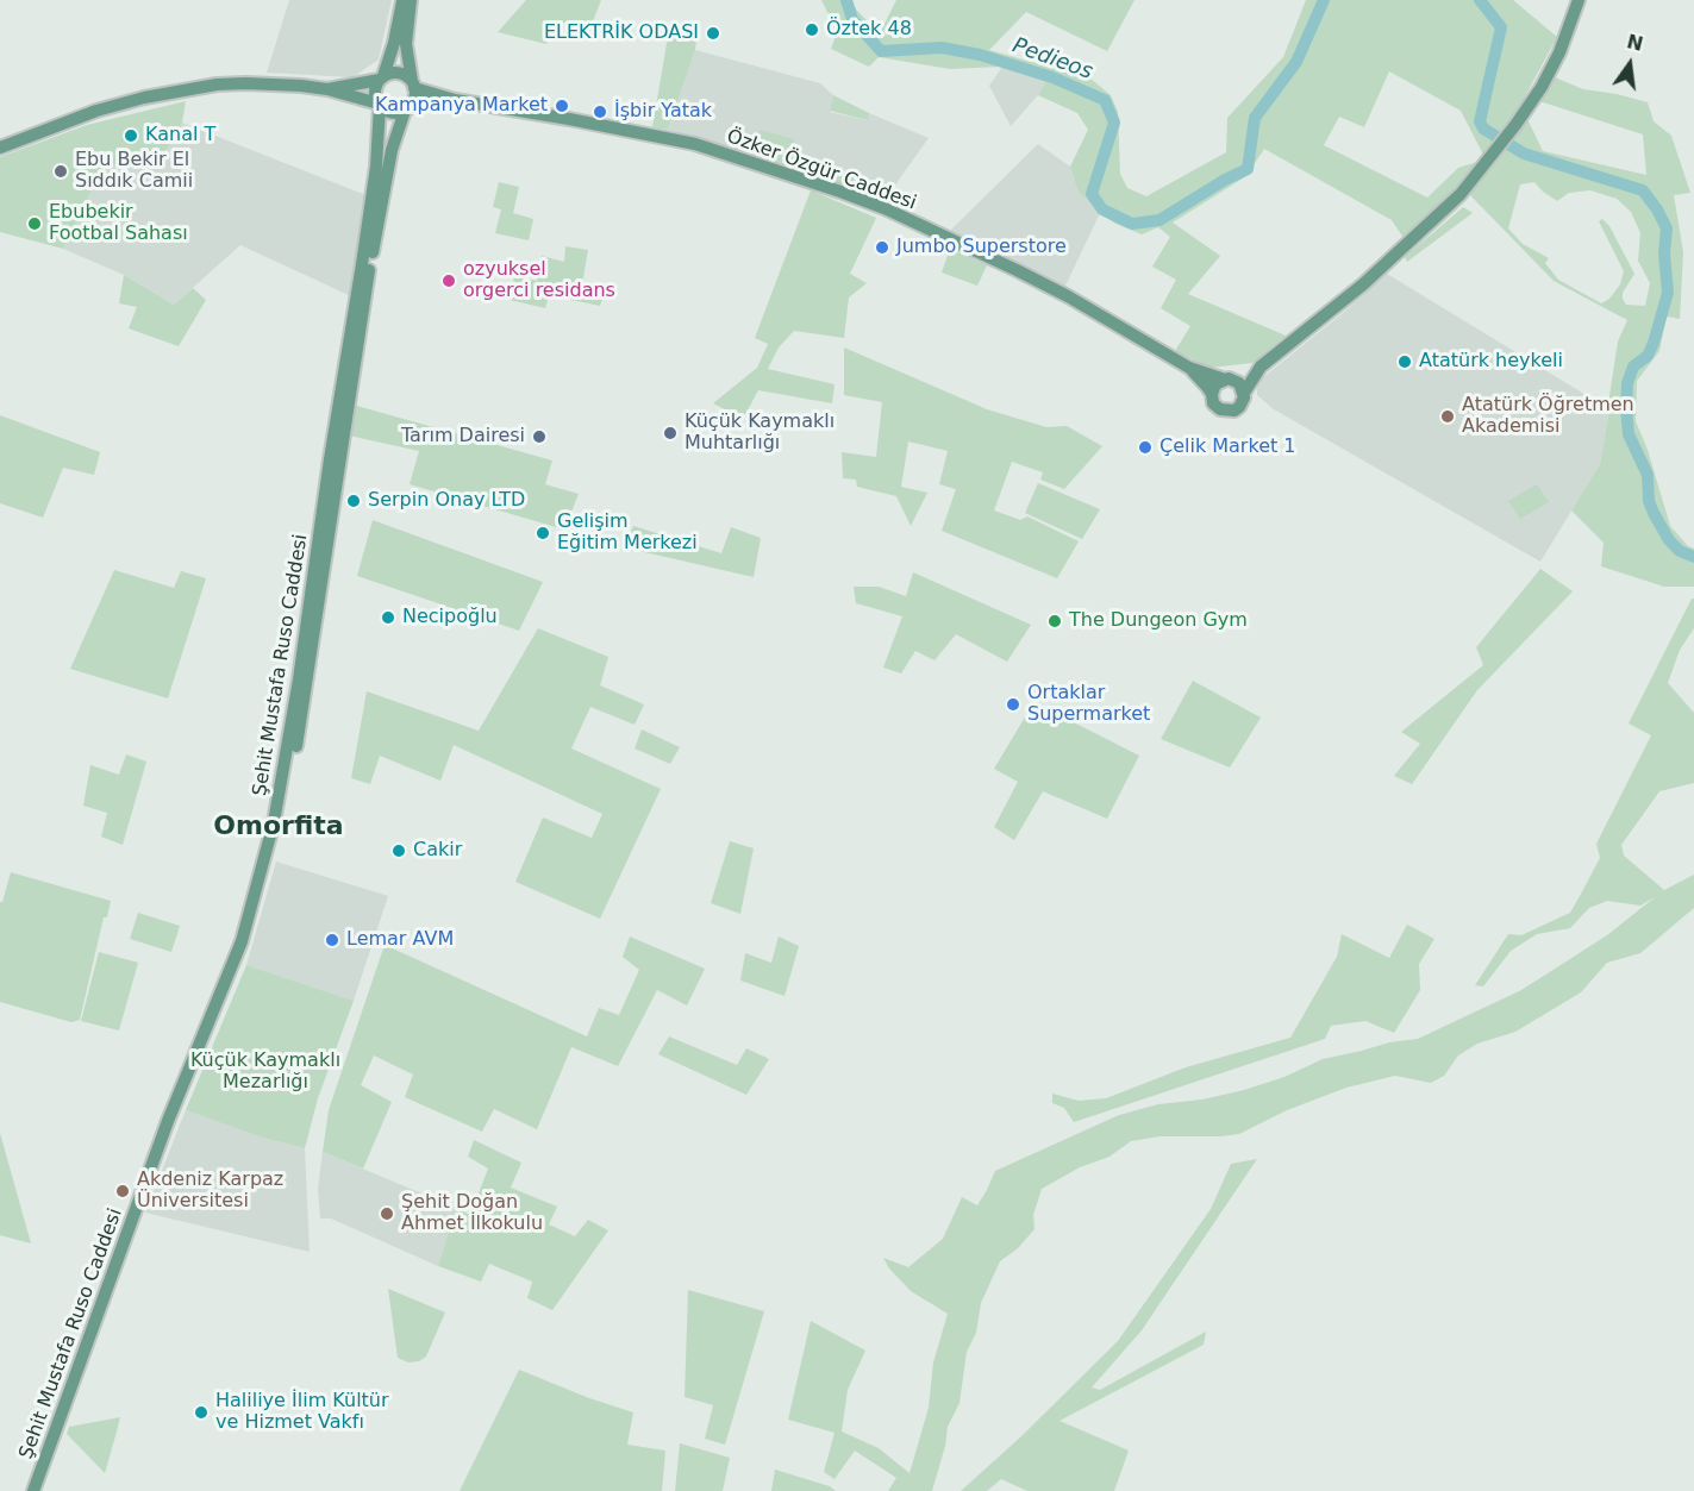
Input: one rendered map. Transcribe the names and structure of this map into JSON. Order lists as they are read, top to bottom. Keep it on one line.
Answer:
{"streets":{"main road":["Özker Özgür Caddesi","Şehit Mustafa Ruso Caddesi"]},"crossings":[["Özker Özgür Caddesi","Şehit Mustafa Ruso Caddesi"]],"districts":["Omorfita"],"water":["Pedieos"],"parks":["Küçük Kaymaklı Mezarlığı"],"places":["Öztek 48","ELEKTRİK ODASI","Kampanya Market","İşbir Yatak","Kanal T","Ebu Bekir El Sıddık Camii","Ebubekir Footbal Sahası","Jumbo Superstore","ozyuksel orgerci residans","Atatürk heykeli","Atatürk Öğretmen Akademisi","Küçük Kaymaklı Muhtarlığı","Tarım Dairesi","Çelik Market 1","Serpin Onay LTD","Gelişim Eğitim Merkezi","Necipoğlu","The Dungeon Gym","Ortaklar Supermarket","Cakir","Lemar AVM","Akdeniz Karpaz Üniversitesi","Şehit Doğan Ahmet İlkokulu","Haliliye İlim Kültür ve Hizmet Vakfı"],"north":"top"}
